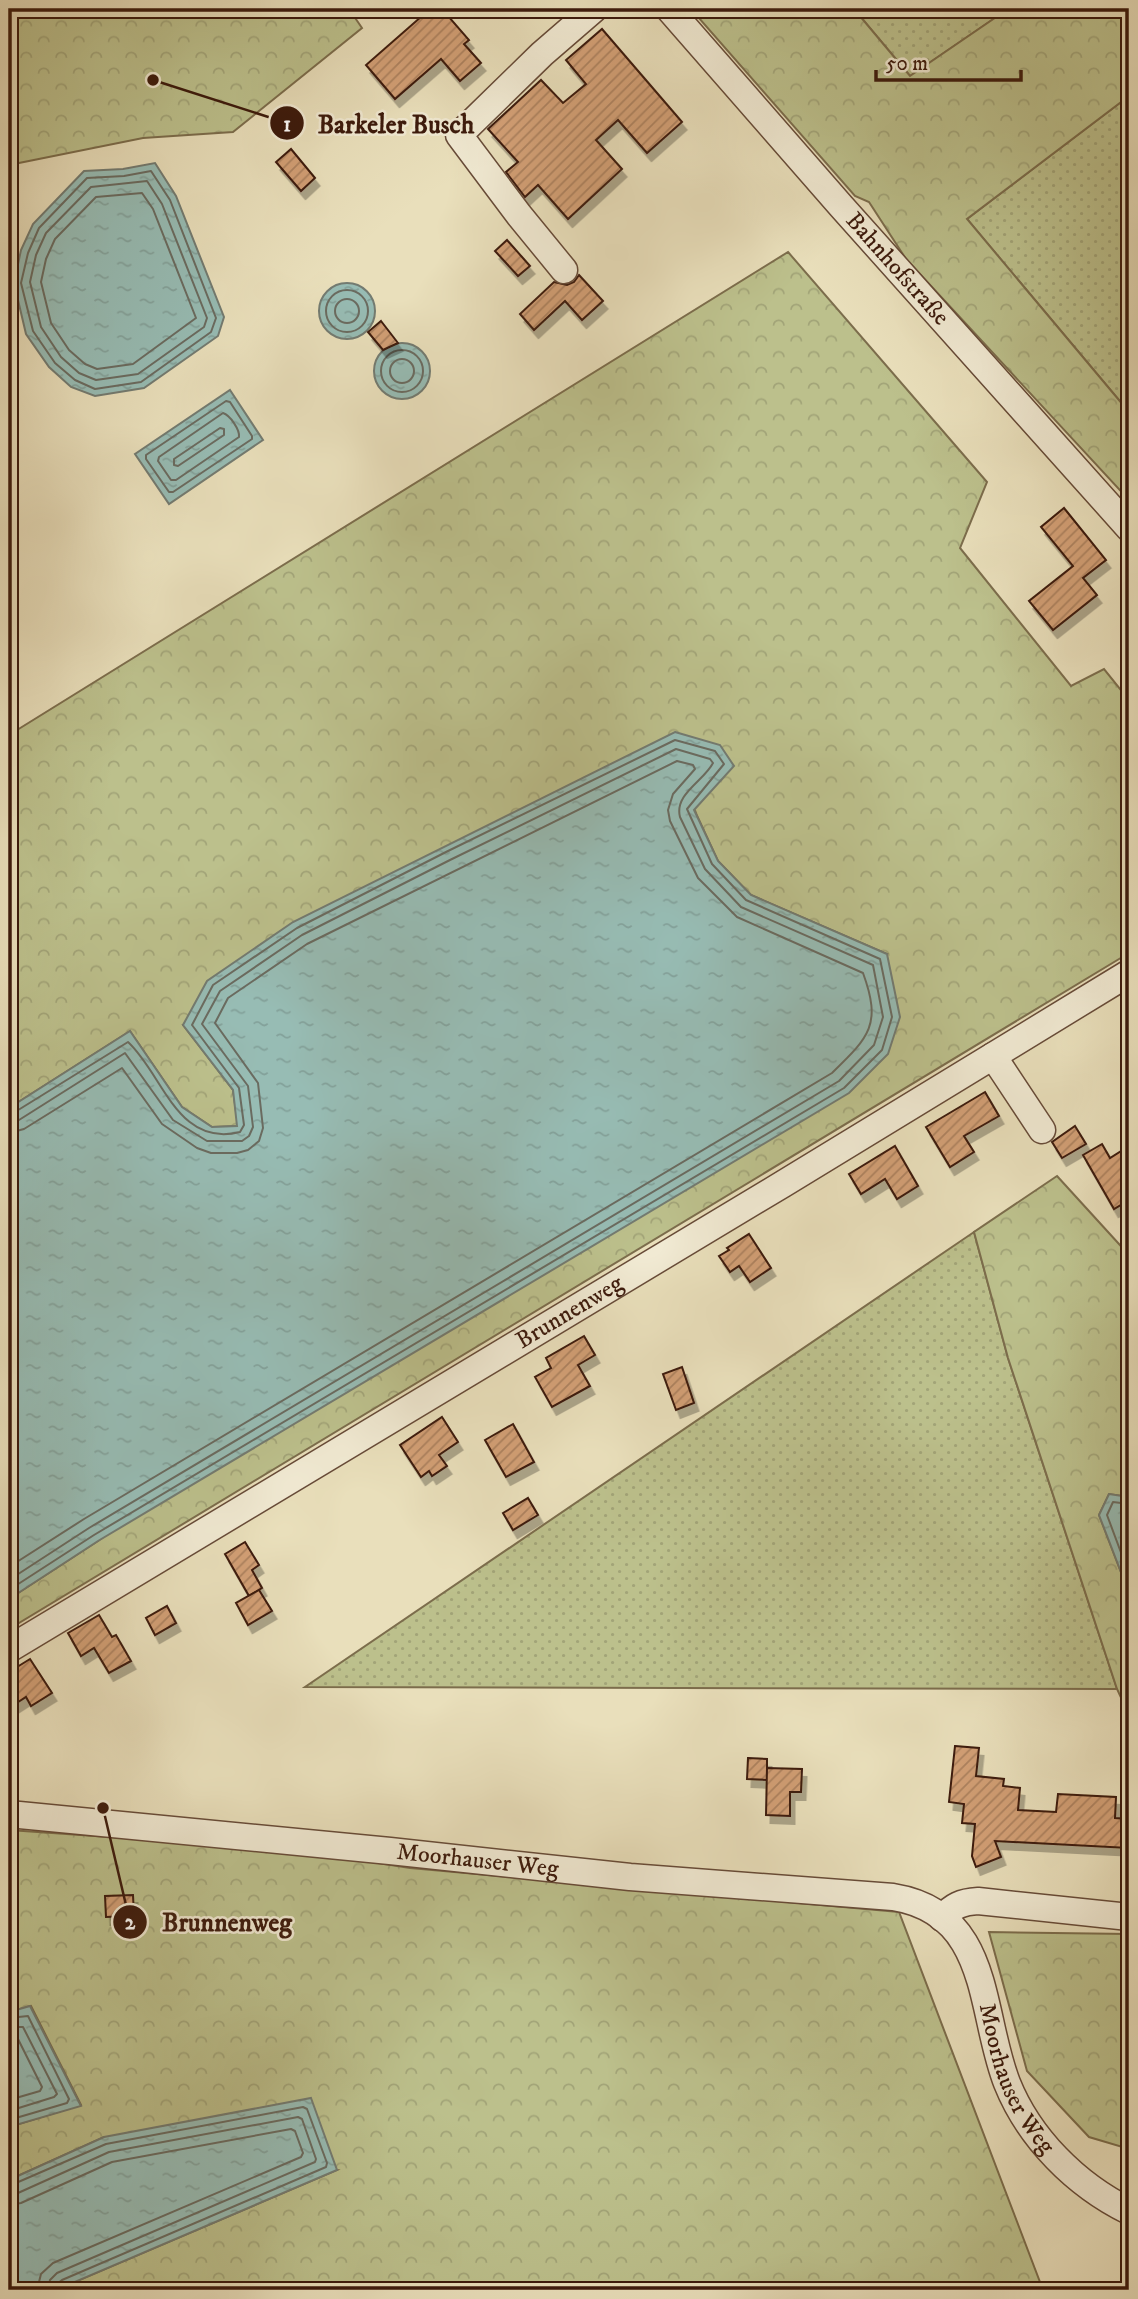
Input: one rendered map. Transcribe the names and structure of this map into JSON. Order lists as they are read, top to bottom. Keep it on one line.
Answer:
{"streets":{"street":["Bahnhofstraße","Brunnenweg","Moorhauser Weg"]},"places":["Barkeler Busch","Brunnenweg"],"scale_bar":"50 m"}
